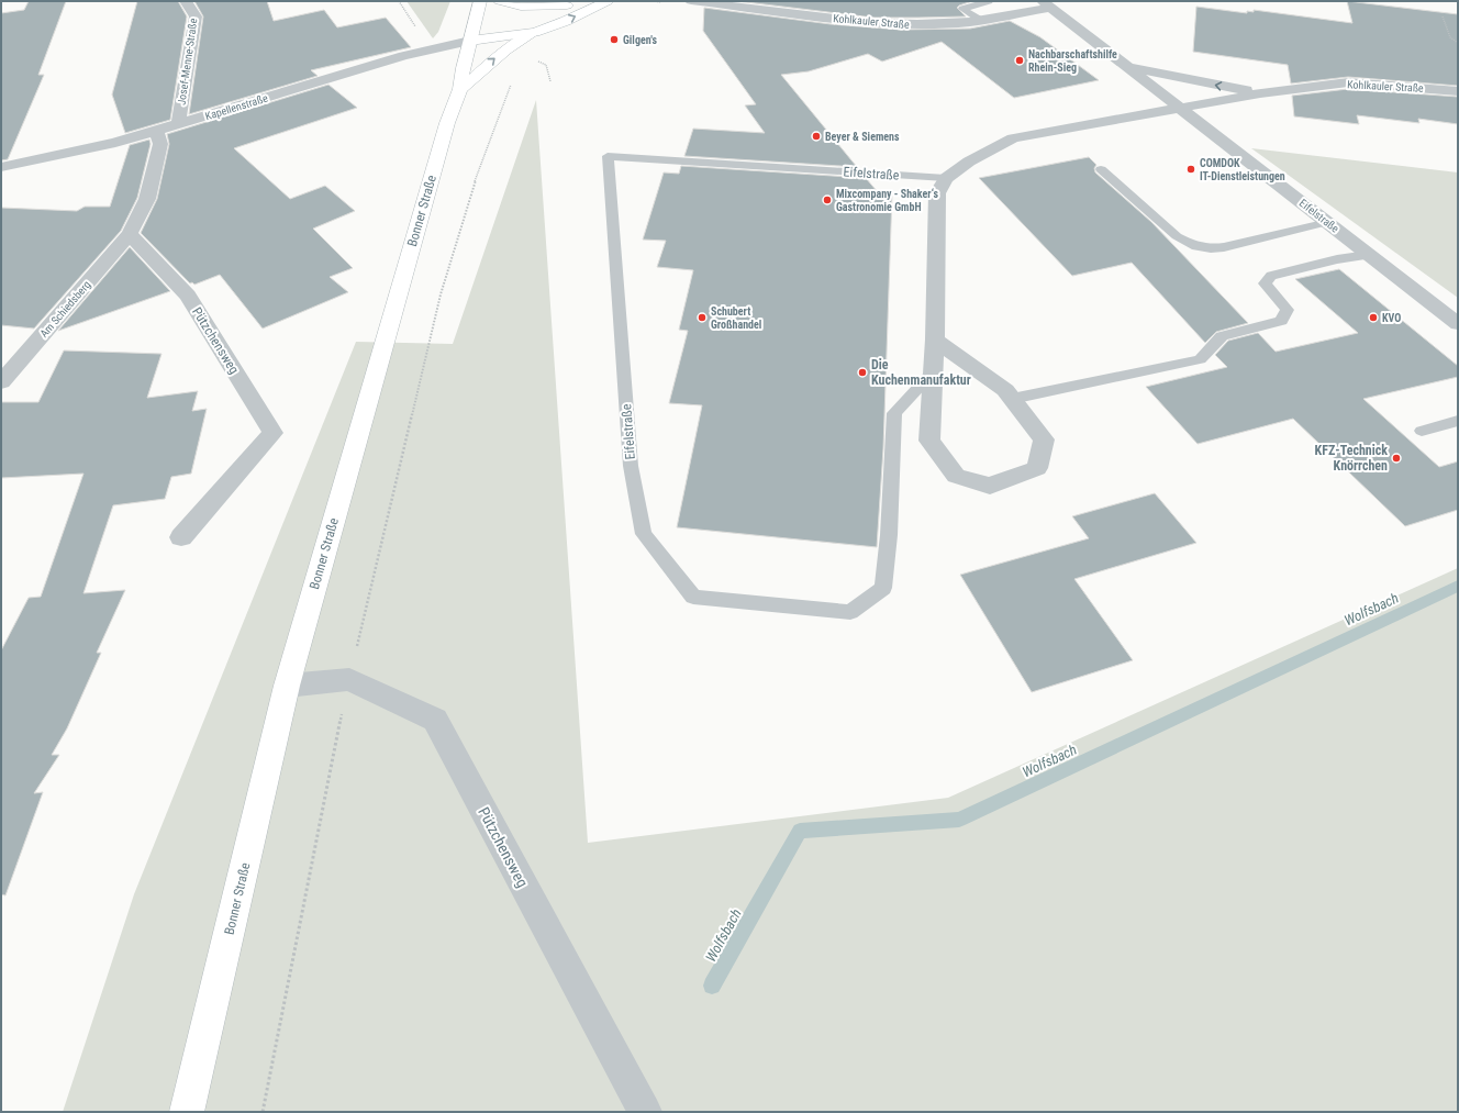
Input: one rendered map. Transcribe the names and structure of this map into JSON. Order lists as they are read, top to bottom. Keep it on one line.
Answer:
{"streets":{"main road":["Bonner Straße"],"street":["Kohlkauler Straße","Josef-Menne-Straße","Kapellenstraße","Eifelstraße","Am Schiedsberg","Pützchensweg"]},"crossings":[["Kohlkauler Straße","Eifelstraße"],["Josef-Menne-Straße","Kapellenstraße"],["Kapellenstraße","Bonner Straße"],["Am Schiedsberg","Pützchensweg"]],"water":["Wolfsbach"],"places":["Gilgen's","Nachbarschaftshilfe Rhein-Sieg","Beyer & Siemens","COMDOK IT-Dienstleistungen","Mixcompany - Shaker‘s Gastronomie GmbH","Schubert Großhandel","KVO","Die Kuchenmanufaktur","KFZ-Technick Knörrchen"]}
